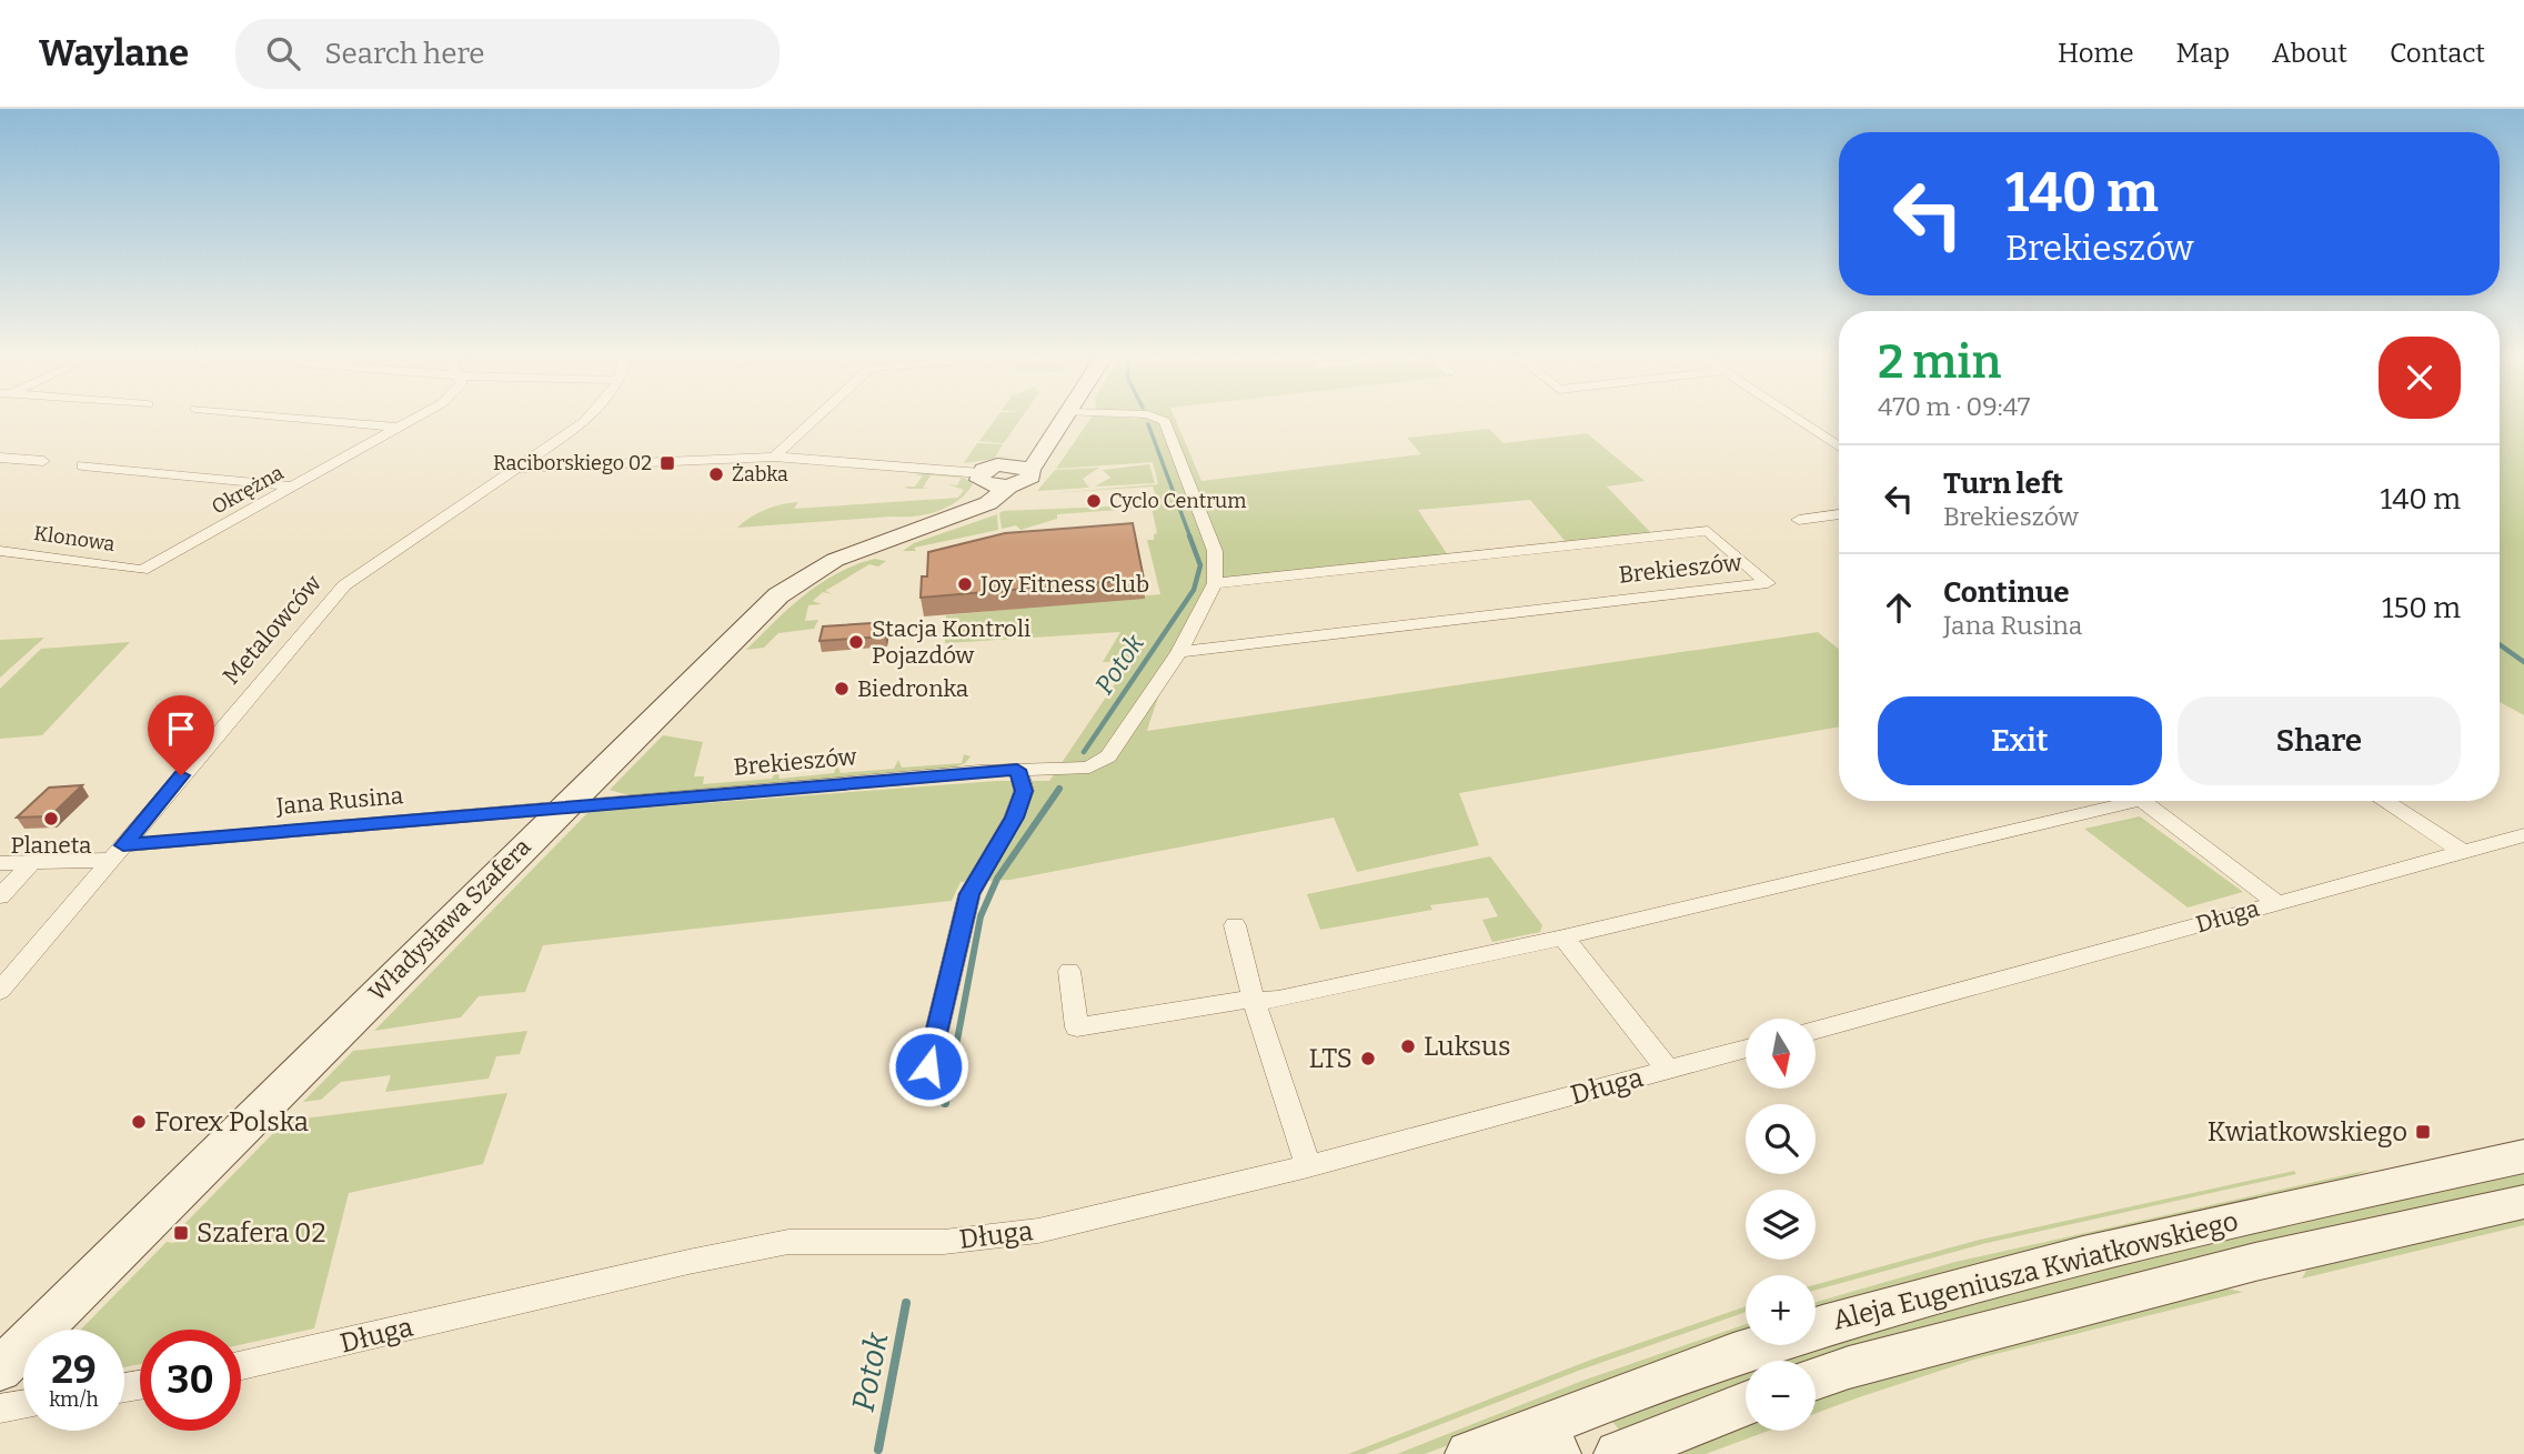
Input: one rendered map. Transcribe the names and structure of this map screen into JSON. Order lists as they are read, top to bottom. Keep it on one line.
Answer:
{"streets":{"street":["Okrężna","Klonowa","Brekieszów","Metalowców","Jana Rusina","Długa","Władysława Szafera","Aleja Eugeniusza Kwiatkowskiego"]},"crossings":[["Okrężna","Klonowa"],["Brekieszów","Jana Rusina"],["Brekieszów","Władysława Szafera"],["Metalowców","Jana Rusina"],["Jana Rusina","Władysława Szafera"]],"water":["Potok"],"places":{"transit":["Raciborskiego 02","Kwiatkowskiego","Szafera 02"],"other":["Żabka","Cyclo Centrum","Joy Fitness Club","Stacja Kontroli Pojazdów","Biedronka","Planeta","Luksus","LTS","Forex Polska"]},"north":"bottom","page":{"header":"Waylane","search":"Search here","nav":["Home","Map","About","Contact"],"turn":["140 m","Brekieszów"],"heading":["2 min","470 m · 09:47"],"list":[{"name":"Turn left","note":"Brekieszów","value":"140 m"},{"name":"Continue","note":"Jana Rusina","value":"150 m"}],"buttons":["Exit","Share"],"map_buttons":["+","−"],"speed":"29 km/h","limit":"30"}}
